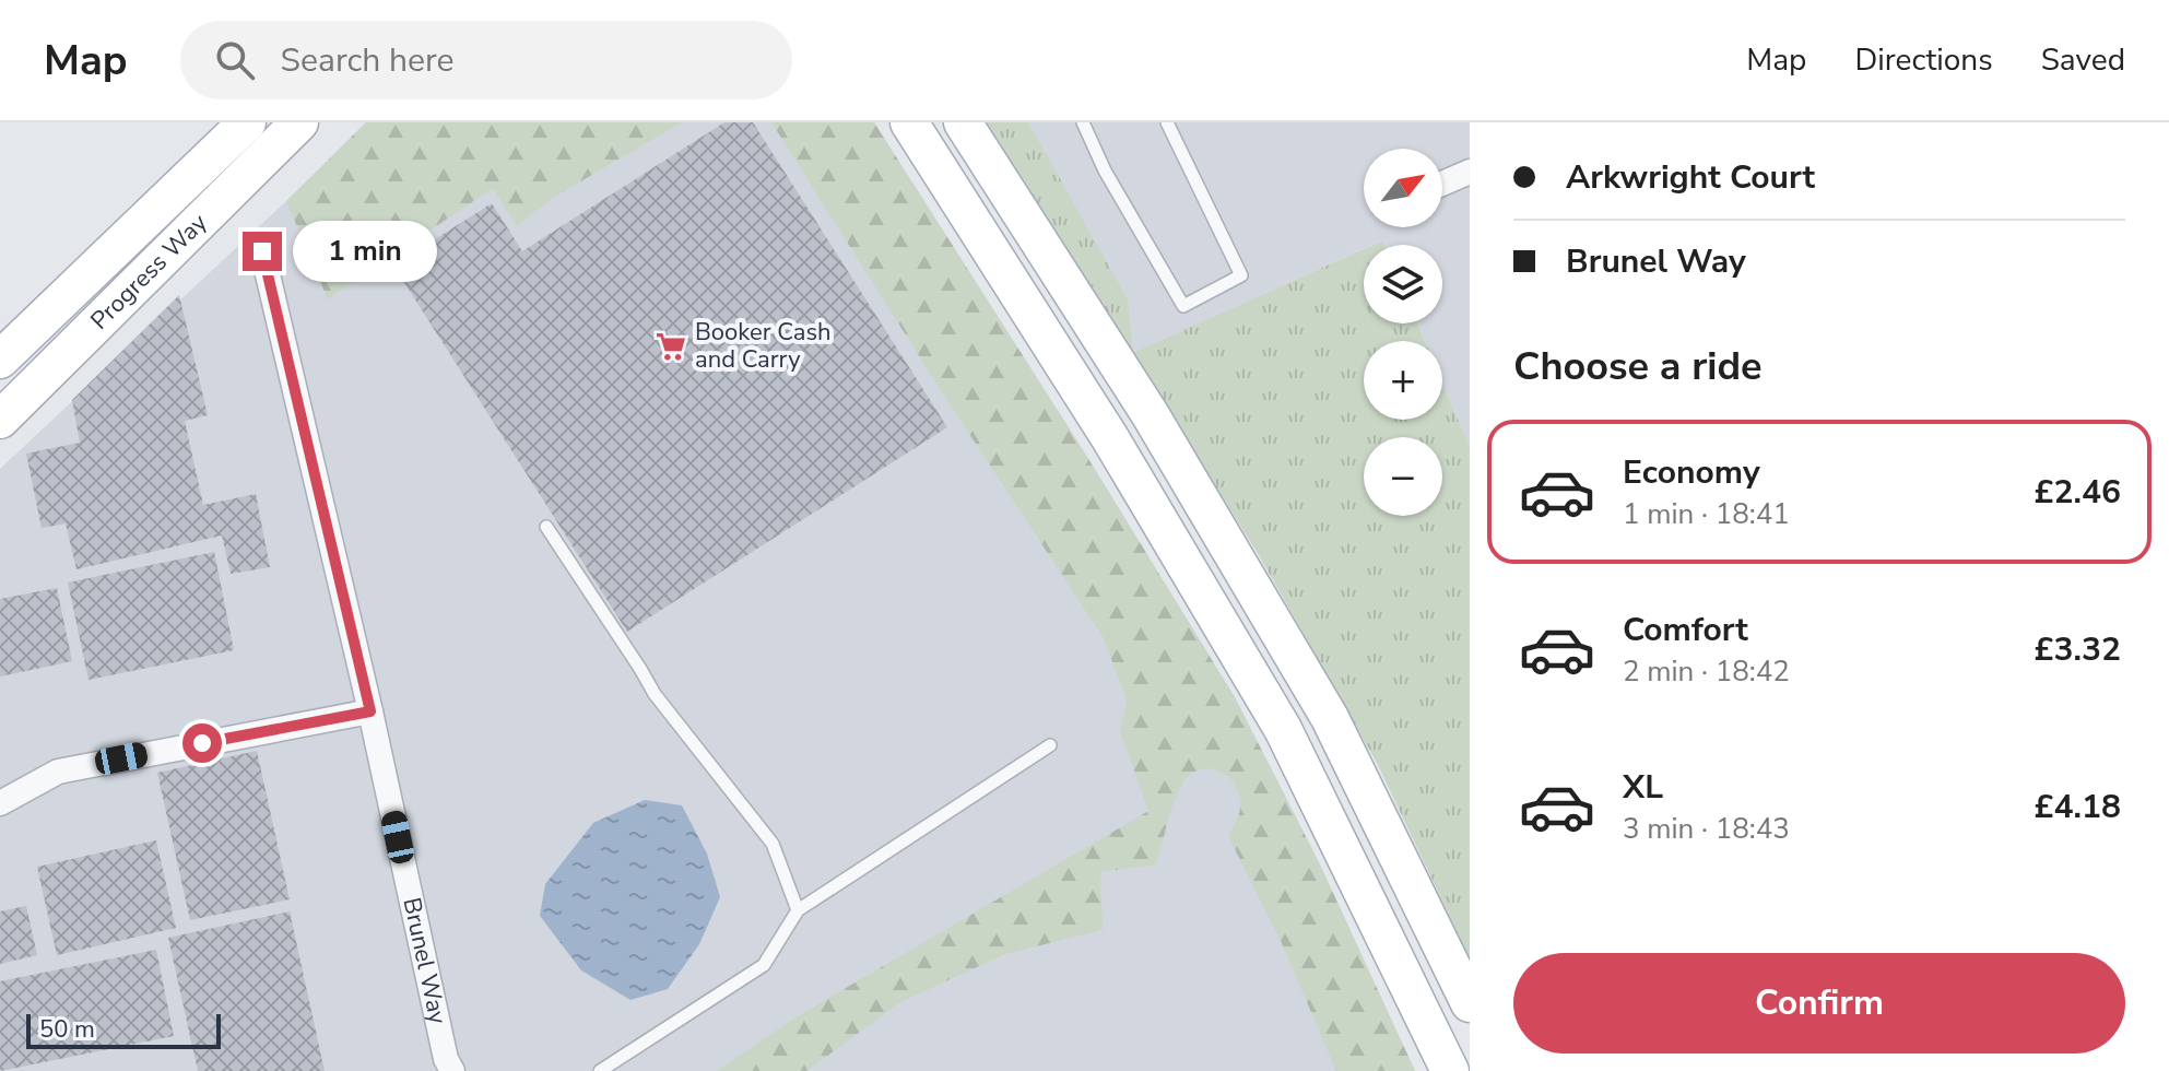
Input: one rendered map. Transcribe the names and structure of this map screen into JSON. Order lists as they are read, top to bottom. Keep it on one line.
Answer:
{"streets":{"main road":["Progress Way"],"street":["Brunel Way"]},"places":{"supermarket":["Booker Cash and Carry"]},"scale_bar":"50 m","north":"top right","page":{"header":"Map","search":"Search here","nav":["Map","Directions","Saved"],"banner":["Arkwright Court","Brunel Way"],"map_buttons":["+","−"],"bubble":"1 min","heading":"Choose a ride","list":[{"name":"Economy","note":"1 min · 18:41","value":"£2.46"},{"name":"Comfort","note":"2 min · 18:42","value":"£3.32"},{"name":"XL","note":"3 min · 18:43","value":"£4.18"}],"buttons":"Confirm","scale":"50 m"}}
